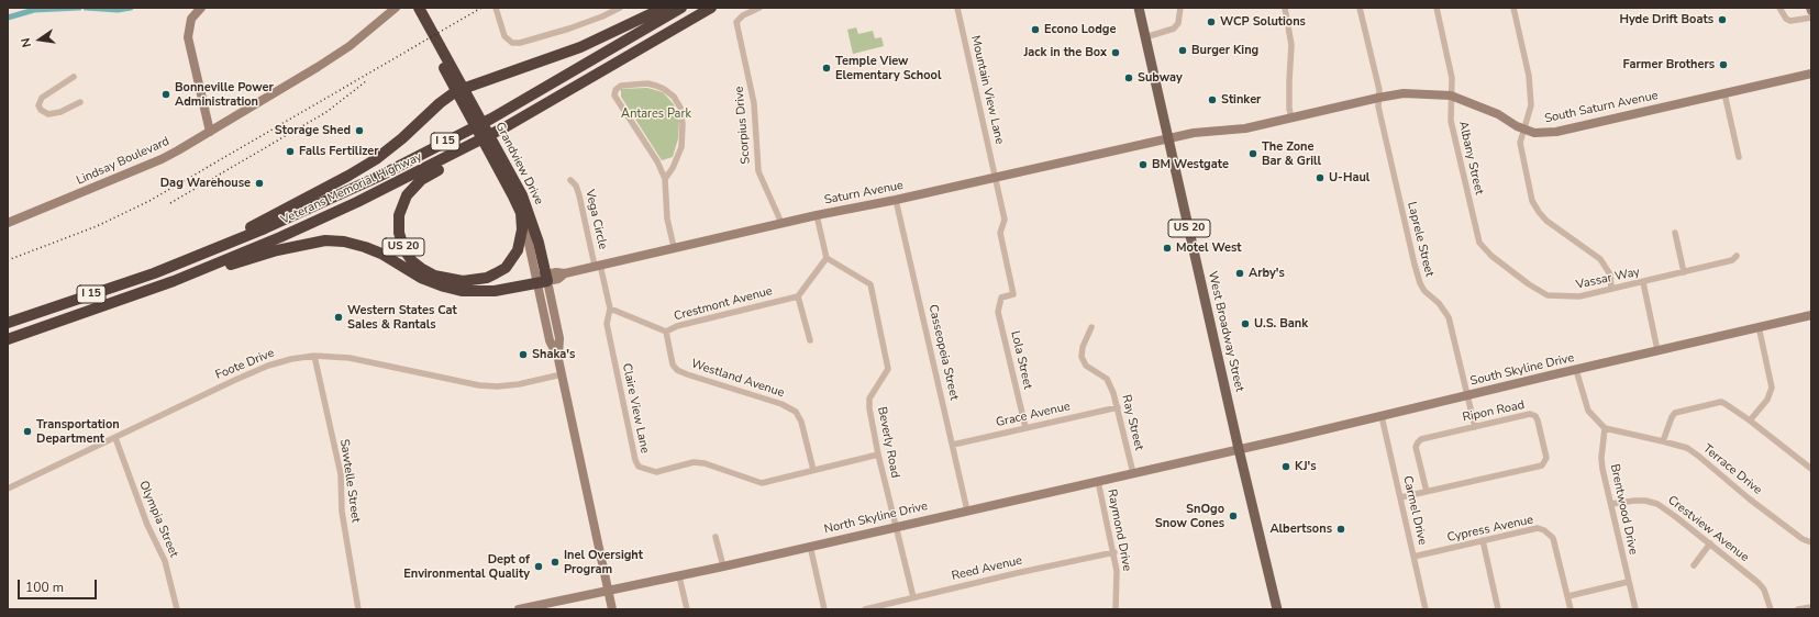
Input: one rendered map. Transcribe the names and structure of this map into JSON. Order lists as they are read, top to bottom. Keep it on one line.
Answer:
{"streets":{"highway":["I 15","Grandview Drive","Veterans Memorial Highway","US 20"],"main road":["West Broadway Street"],"street":["Mountain View Lane","South Saturn Avenue","Scorpius Drive","Albany Street","Lindsay Boulevard","Saturn Avenue","Vega Circle","Laprele Street","Vassar Way","Crestmont Avenue","Casseopeia Street","Lola Street","Foote Drive","South Skyline Drive","Westland Avenue","Claire View Lane","Ripon Road","Grace Avenue","Ray Street","Beverly Road","Terrace Drive","Sawtelle Street","Brentwood Drive","Carmel Drive","North Skyline Drive","Olympia Street","Cypress Avenue","Crestview Avenue","Raymond Drive","Reed Avenue"]},"crossings":[["Mountain View Lane","Saturn Avenue"],["Mountain View Lane","Lola Street"],["South Saturn Avenue","Albany Street"],["South Saturn Avenue","Saturn Avenue"],["South Saturn Avenue","Laprele Street"],["South Saturn Avenue","West Broadway Street"],["Scorpius Drive","Saturn Avenue"],["Albany Street","Vassar Way"],["Grandview Drive","Saturn Avenue"],["Grandview Drive","US 20"],["Grandview Drive","Foote Drive"],["Grandview Drive","North Skyline Drive"],["Veterans Memorial Highway","US 20"],["Saturn Avenue","Vega Circle"],["Saturn Avenue","West Broadway Street"],["Saturn Avenue","Casseopeia Street"],["Saturn Avenue","Claire View Lane"],["Vega Circle","Claire View Lane"],["Laprele Street","South Skyline Drive"],["Laprele Street","Ripon Road"],["Crestmont Avenue","Westland Avenue"],["Crestmont Avenue","Claire View Lane"],["West Broadway Street","South Skyline Drive"],["West Broadway Street","North Skyline Drive"],["Casseopeia Street","Grace Avenue"],["Casseopeia Street","North Skyline Drive"],["Lola Street","Grace Avenue"],["Foote Drive","Sawtelle Street"],["Foote Drive","Olympia Street"],["South Skyline Drive","Carmel Drive"],["South Skyline Drive","North Skyline Drive"],["Westland Avenue","Claire View Lane"],["Claire View Lane","Beverly Road"],["Ripon Road","Carmel Drive"],["Grace Avenue","Ray Street"],["Ray Street","North Skyline Drive"],["Beverly Road","North Skyline Drive"],["Beverly Road","Reed Avenue"],["Terrace Drive","Brentwood Drive"],["Brentwood Drive","Crestview Avenue"],["Carmel Drive","Cypress Avenue"],["North Skyline Drive","Raymond Drive"],["Raymond Drive","Reed Avenue"]],"parks":["Antares Park"],"places":["Hyde Drift Boats","WCP Solutions","Econo Lodge","Burger King","Jack in the Box","Farmer Brothers","Temple View Elementary School","Subway","Bonneville Power Administration","Stinker","Storage Shed","Falls Fertilizer","The Zone Bar & Grill","BM Westgate","U-Haul","Dag Warehouse","Motel West","Arby's","Western States Cat Sales & Rantals","U.S. Bank","Shaka's","Transportation Department","KJ's","SnOgo Snow Cones","Albertsons","Inel Oversight Program","Dept of Environmental Quality"],"scale_bar":"100 m","north":"left"}
